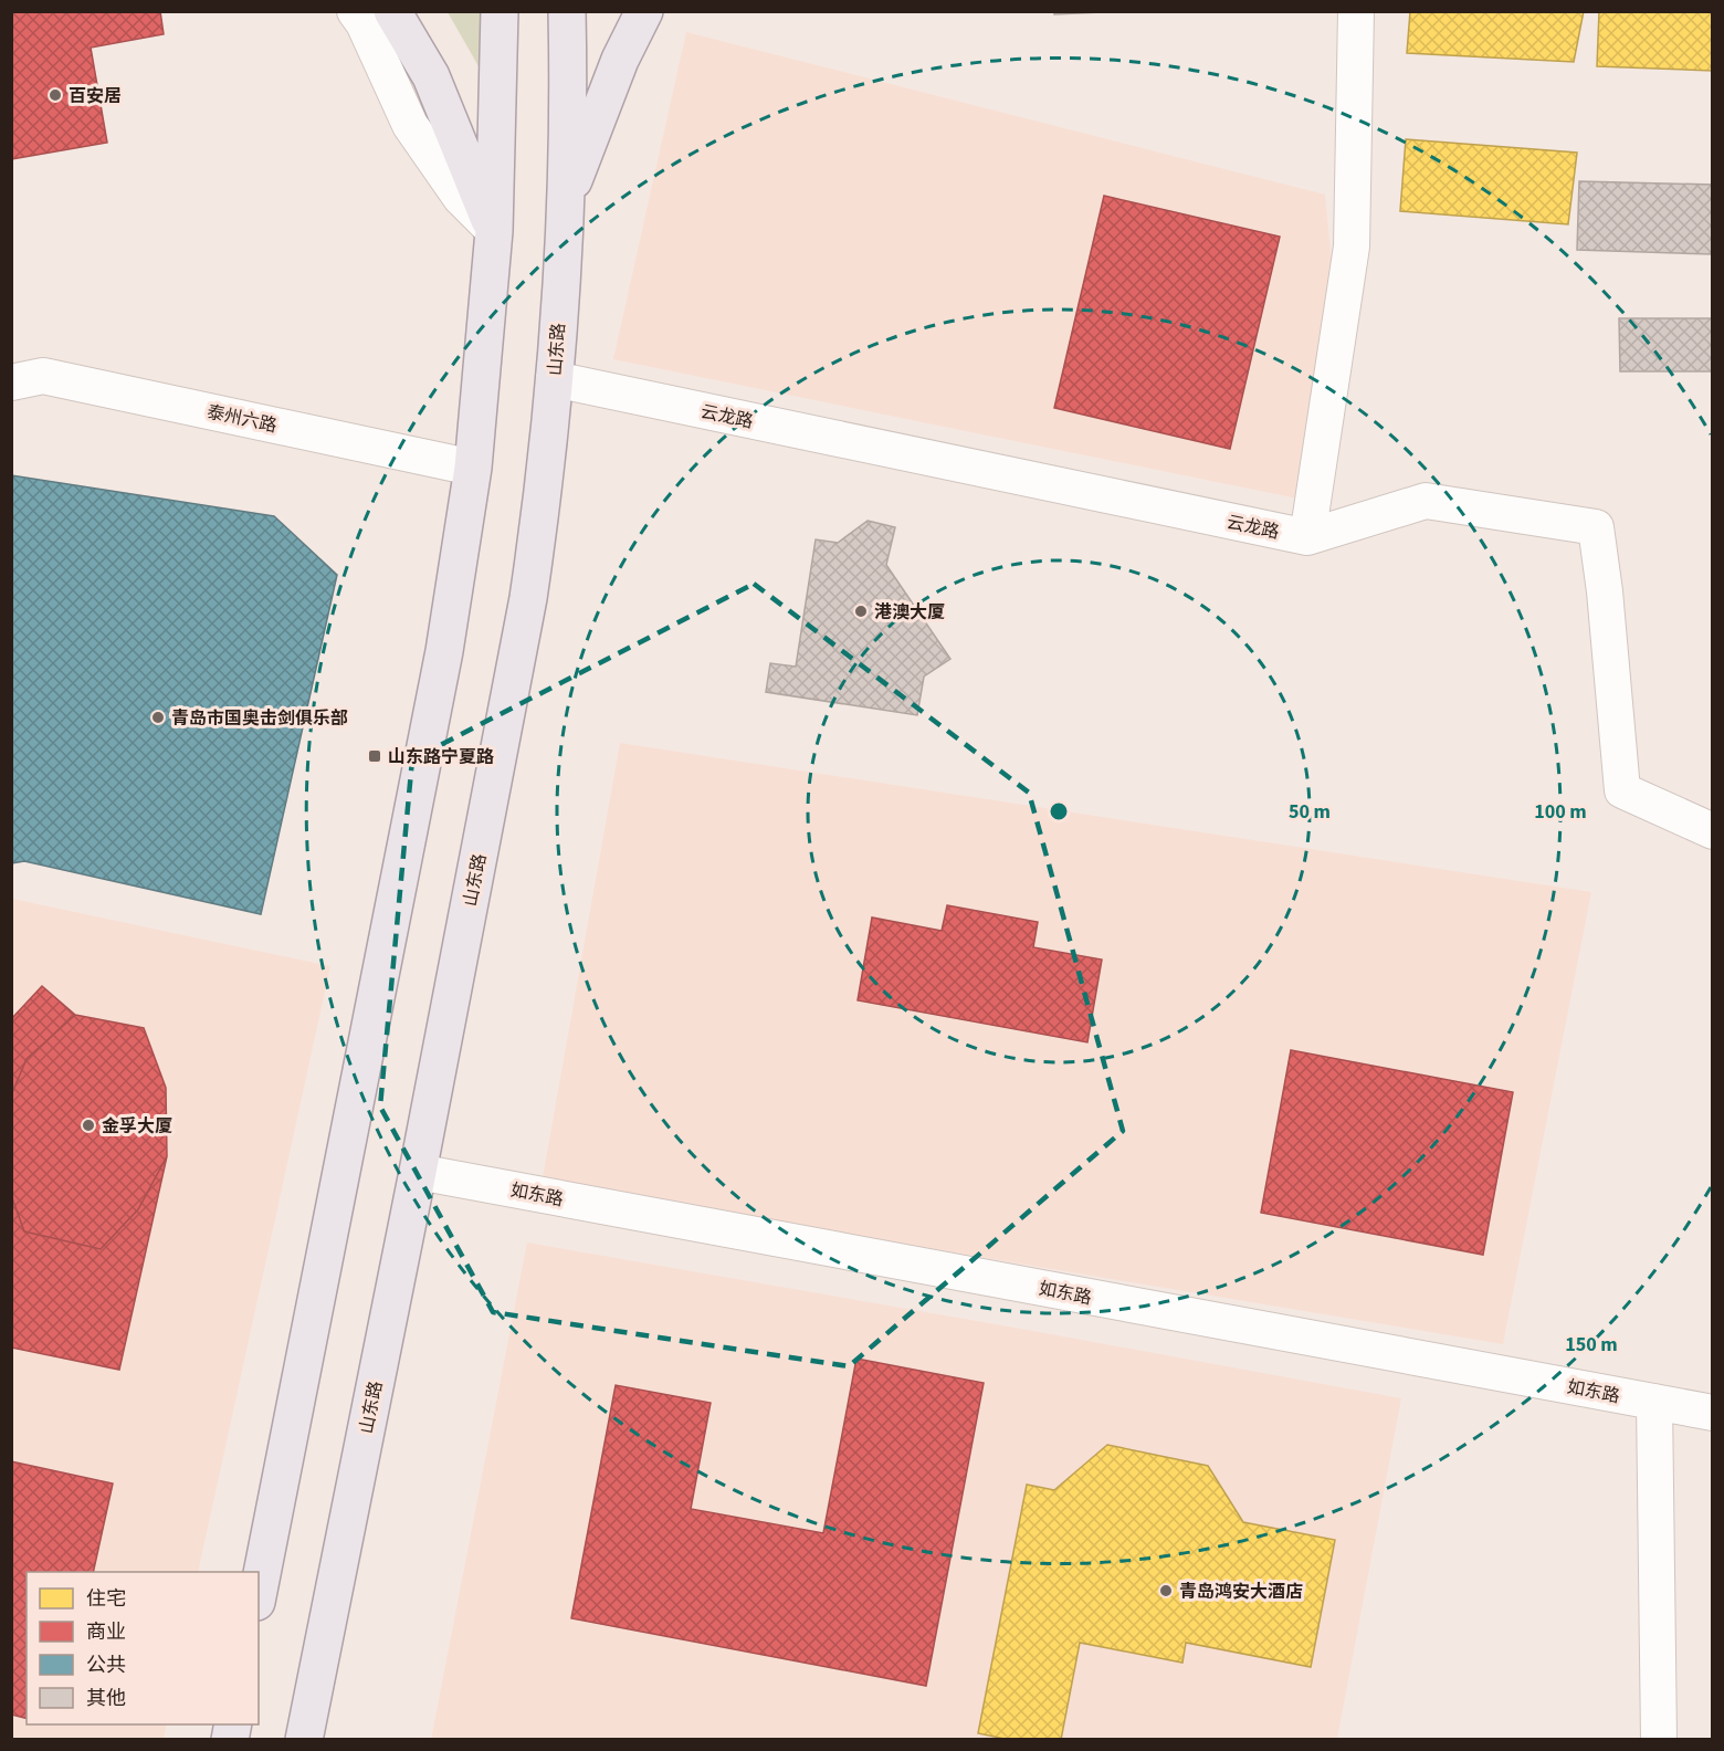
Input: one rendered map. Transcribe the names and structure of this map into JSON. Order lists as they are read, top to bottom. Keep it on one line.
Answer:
{"streets":{"main road":["山东路"],"street":["云龙路","泰州六路","如东路"]},"crossings":[["山东路","云龙路"],["山东路","如东路"]],"places":{"other":["百安居","港澳大厦","青岛市国奥击剑俱乐部","金孚大厦","青岛鸿安大酒店"],"transit":["山东路宁夏路"]},"legend":["住宅","商业","公共","其他"],"rings":["50 m","100 m","150 m"]}
